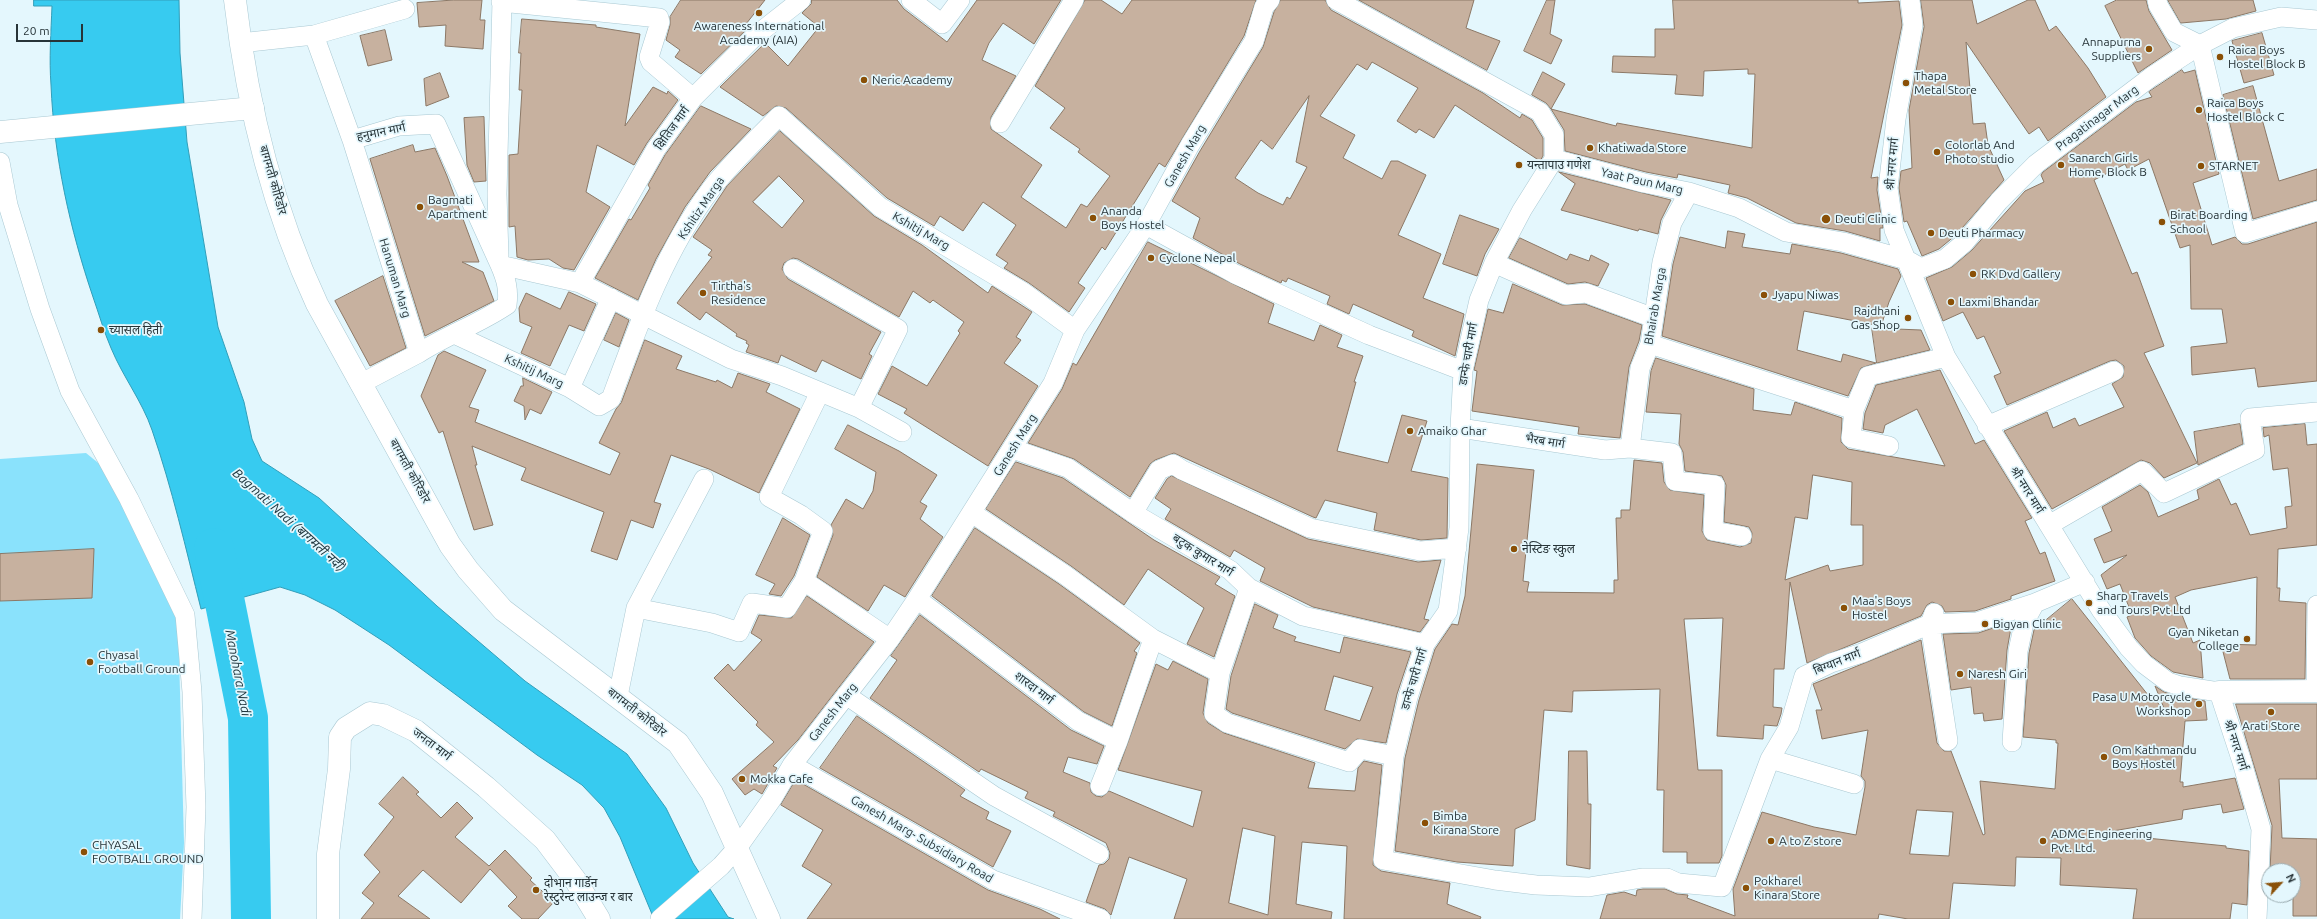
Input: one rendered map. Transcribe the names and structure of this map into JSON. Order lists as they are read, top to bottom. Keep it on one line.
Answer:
{"streets":{"main road":["बागमती कोरिडोर","जनता मार्ग"],"street":["Pragatinagar Marg","क्षितिज मार्ग","हनुमान मार्ग","Ganesh Marg","श्री नगर मार्ग","Yaat Paun Marg","Kshitiz Marga","Kshitij Marg","Hanuman Marg","Bhairab Marga","डान्फे चारी मार्ग","भैरब मार्ग","बटुक कुमार मार्ग","बिग्यान मार्ग","शारदा मार्ग","Ganesh Marg- Subsidiary Road"]},"crossings":[["Pragatinagar Marg","श्री नगर मार्ग"],["Pragatinagar Marg","Yaat Paun Marg"],["हनुमान मार्ग","Hanuman Marg"],["Ganesh Marg","बागमती कोरिडोर"],["Ganesh Marg","Kshitij Marg"],["Ganesh Marg","बटुक कुमार मार्ग"],["Ganesh Marg","शारदा मार्ग"],["Ganesh Marg","Ganesh Marg- Subsidiary Road"],["श्री नगर मार्ग","Yaat Paun Marg"],["श्री नगर मार्ग","बिग्यान मार्ग"],["Yaat Paun Marg","Bhairab Marga"],["Yaat Paun Marg","डान्फे चारी मार्ग"],["Kshitiz Marga","Kshitij Marg"],["Bhairab Marga","भैरब मार्ग"],["डान्फे चारी मार्ग","भैरब मार्ग"],["डान्फे चारी मार्ग","बटुक कुमार मार्ग"],["डान्फे चारी मार्ग","बिग्यान मार्ग"]],"water":["Bagmati Nadi (बागमती नदी)","Manohara Nadi"],"places":["Awareness International Academy (AIA)","Annapurna Suppliers","Raica Boys Hostel Block B","Neric Academy","Thapa Metal Store","Raica Boys Hostel Block C","Khatiwada Store","Colorlab And Photo studio","यन्तापाउ गणेश","Sanarch Girls Home, Block B","STARNET","Bagmati Apartment","Ananda Boys Hostel","Deuti Clinic","Birat Boarding School","Deuti Pharmacy","Cyclone Nepal","RK Dvd Gallery","Tirtha's Residence","Jyapu Niwas","Laxmi Bhandar","Rajdhani Gas Shop","च्यासल हिती","Amaiko Ghar","नेस्टिङ स्कुल","Sharp Travels and Tours Pvt Ltd","Maa's Boys Hostel","Bigyan Clinic","Gyan Niketan College","Chyasal Football Ground","Naresh Giri","Pasa U Motorcycle Workshop","Arati Store","Om Kathmandu Boys Hostel","Mokka Cafe","Bimba Kirana Store","A to Z store","ADMC Engineering Pvt. Ltd.","CHYASAL FOOTBALL GROUND","Pokharel Kinara Store","दोभान गार्डेन रेस्टुरेन्ट लाउन्ज र बार"],"scale_bar":"20 m","north":"top right"}
